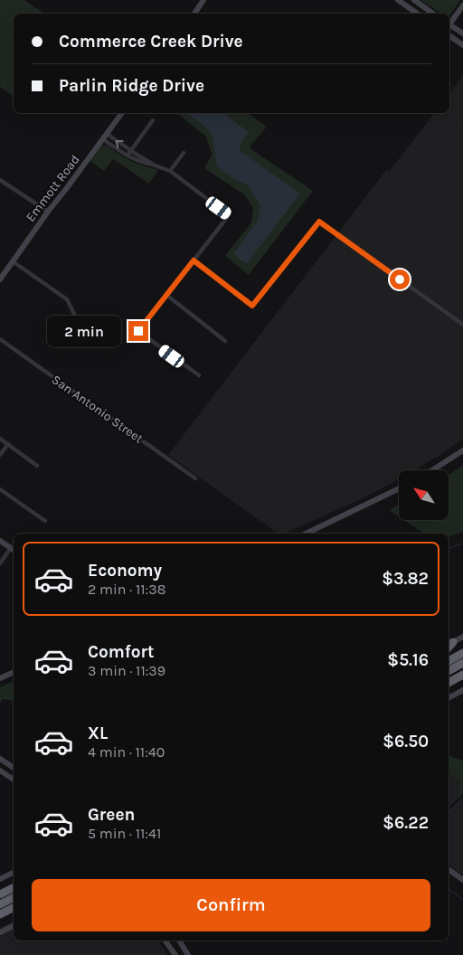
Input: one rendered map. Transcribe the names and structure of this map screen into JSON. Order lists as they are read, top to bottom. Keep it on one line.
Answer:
{"streets":{"main road":["Emmott Road"],"street":["San Antonio Street"]},"north":"top left","page":{"banner":["Commerce Creek Drive","Parlin Ridge Drive"],"bubble":"2 min","list":[{"name":"Economy","note":"2 min · 11:38","value":"$3.82"},{"name":"Comfort","note":"3 min · 11:39","value":"$5.16"},{"name":"XL","note":"4 min · 11:40","value":"$6.50"},{"name":"Green","note":"5 min · 11:41","value":"$6.22"}],"buttons":"Confirm"}}
